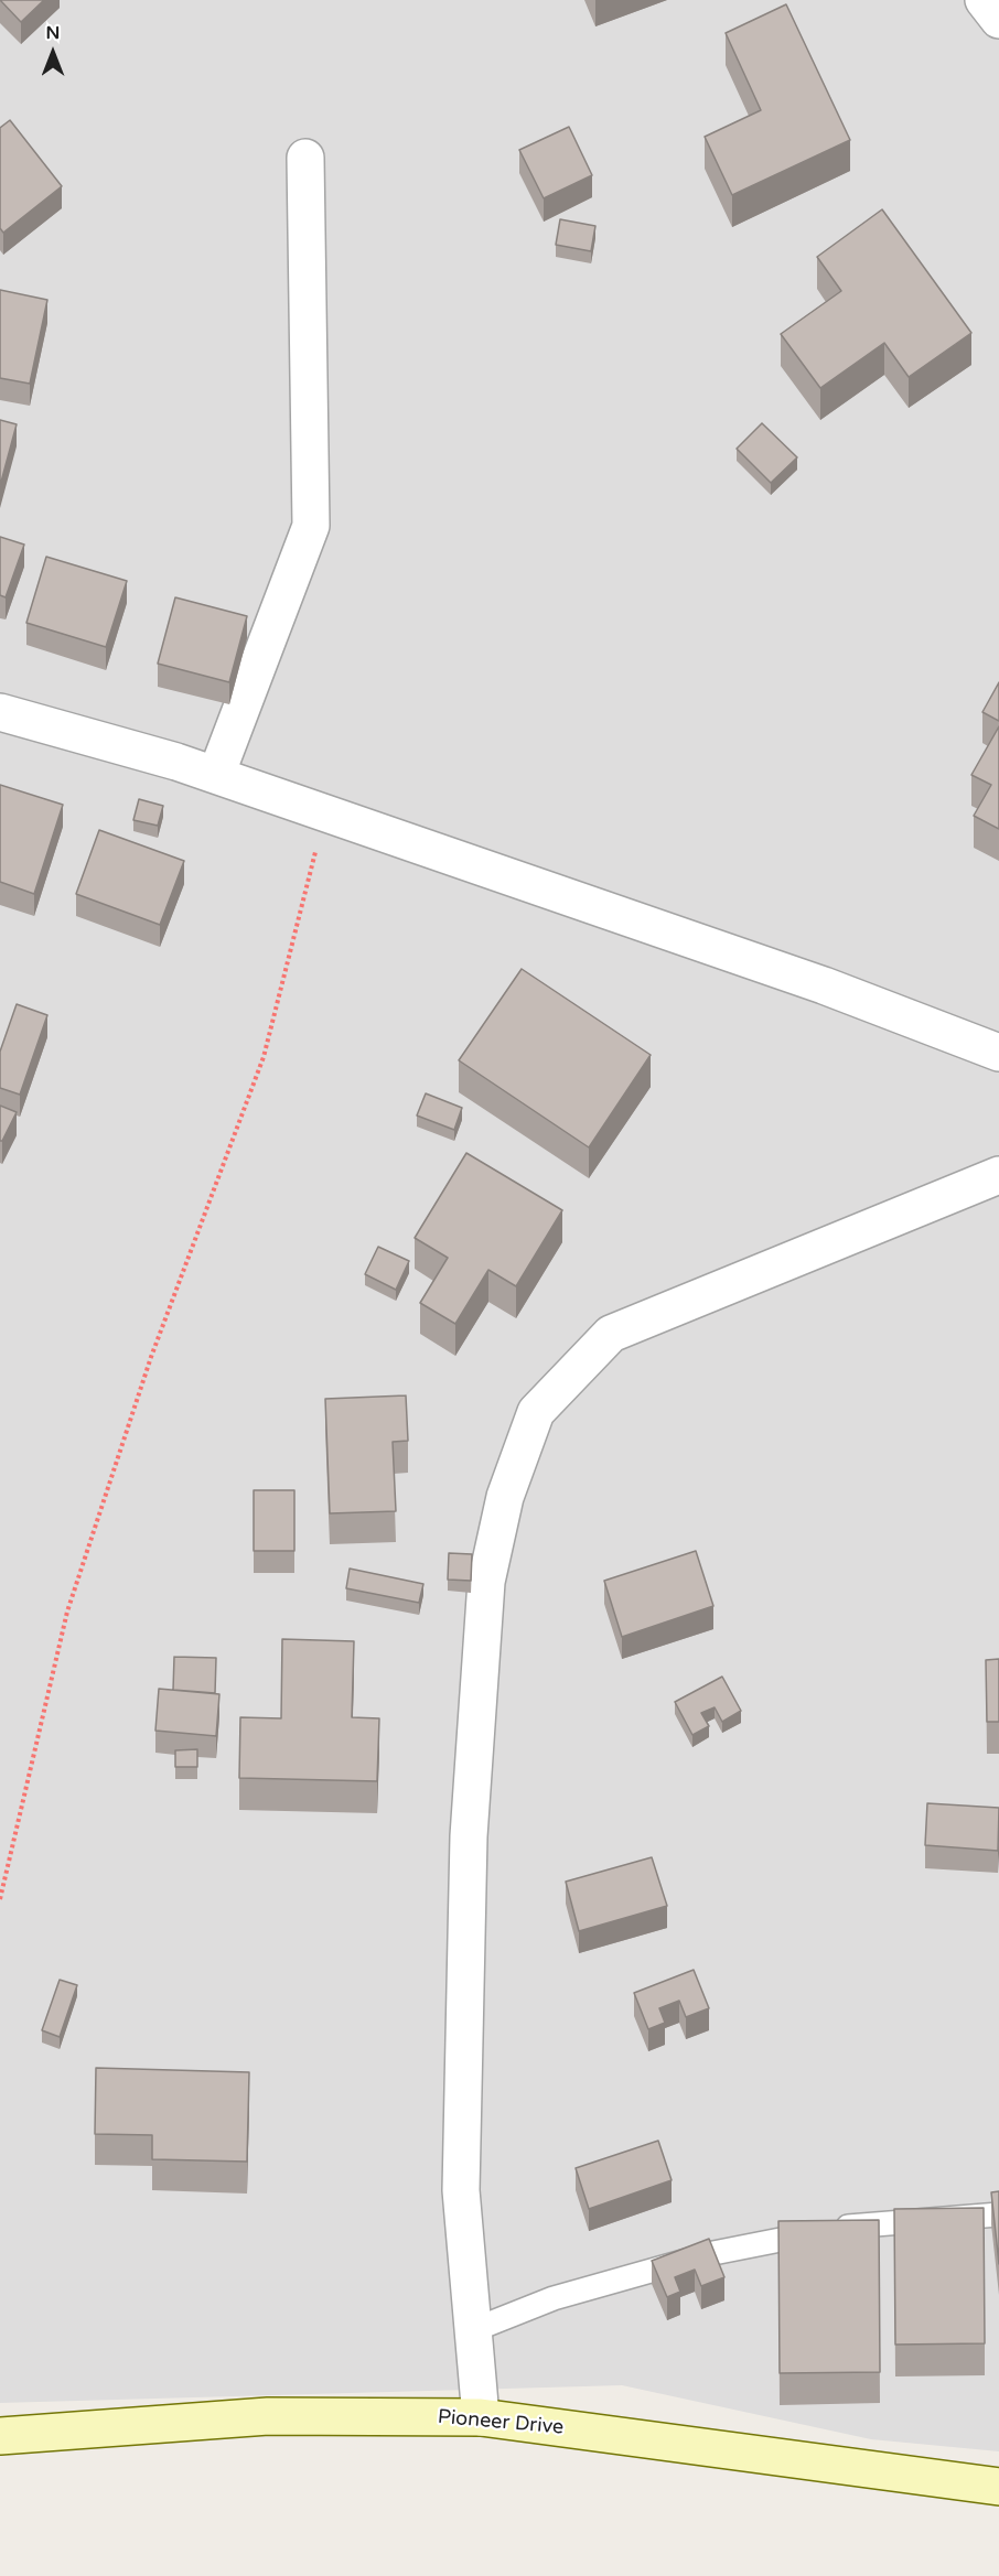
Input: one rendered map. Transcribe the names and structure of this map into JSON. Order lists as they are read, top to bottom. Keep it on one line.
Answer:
{"streets":{"street":["Pioneer Drive"]},"north":"top"}
